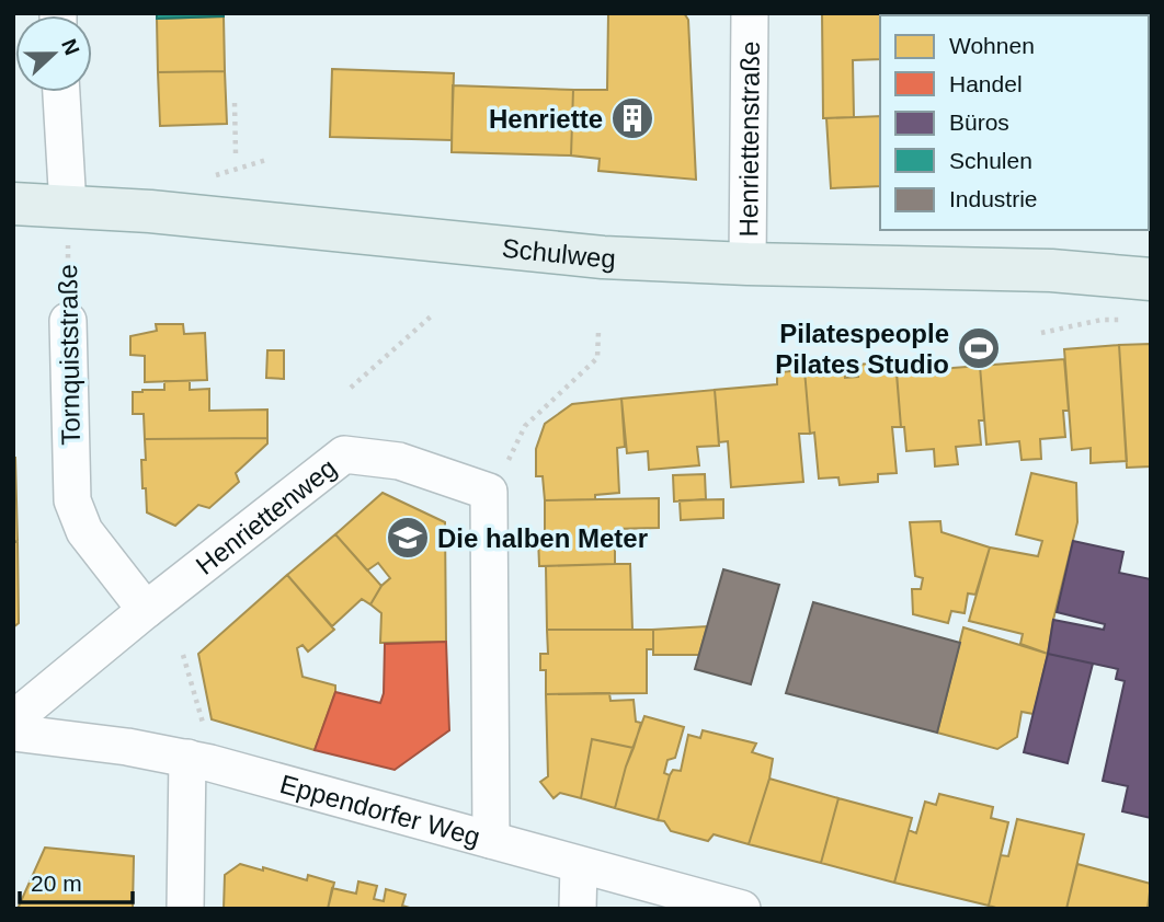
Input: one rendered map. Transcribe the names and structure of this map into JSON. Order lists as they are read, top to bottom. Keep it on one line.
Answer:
{"streets":{"main road":["Schulweg"],"street":["Henriettenstraße","Tornquiststraße","Henriettenweg","Eppendorfer Weg"]},"crossings":[["Henriettenstraße","Schulweg"],["Schulweg","Tornquiststraße"],["Tornquiststraße","Henriettenweg"],["Henriettenweg","Eppendorfer Weg"]],"places":{"building":["Henriette"],"sports":["Pilatespeople Pilates Studio"],"school or university":["Die halben Meter"]},"legend":["Wohnen","Handel","Büros","Schulen","Industrie"],"scale_bar":"20 m","north":"right"}
